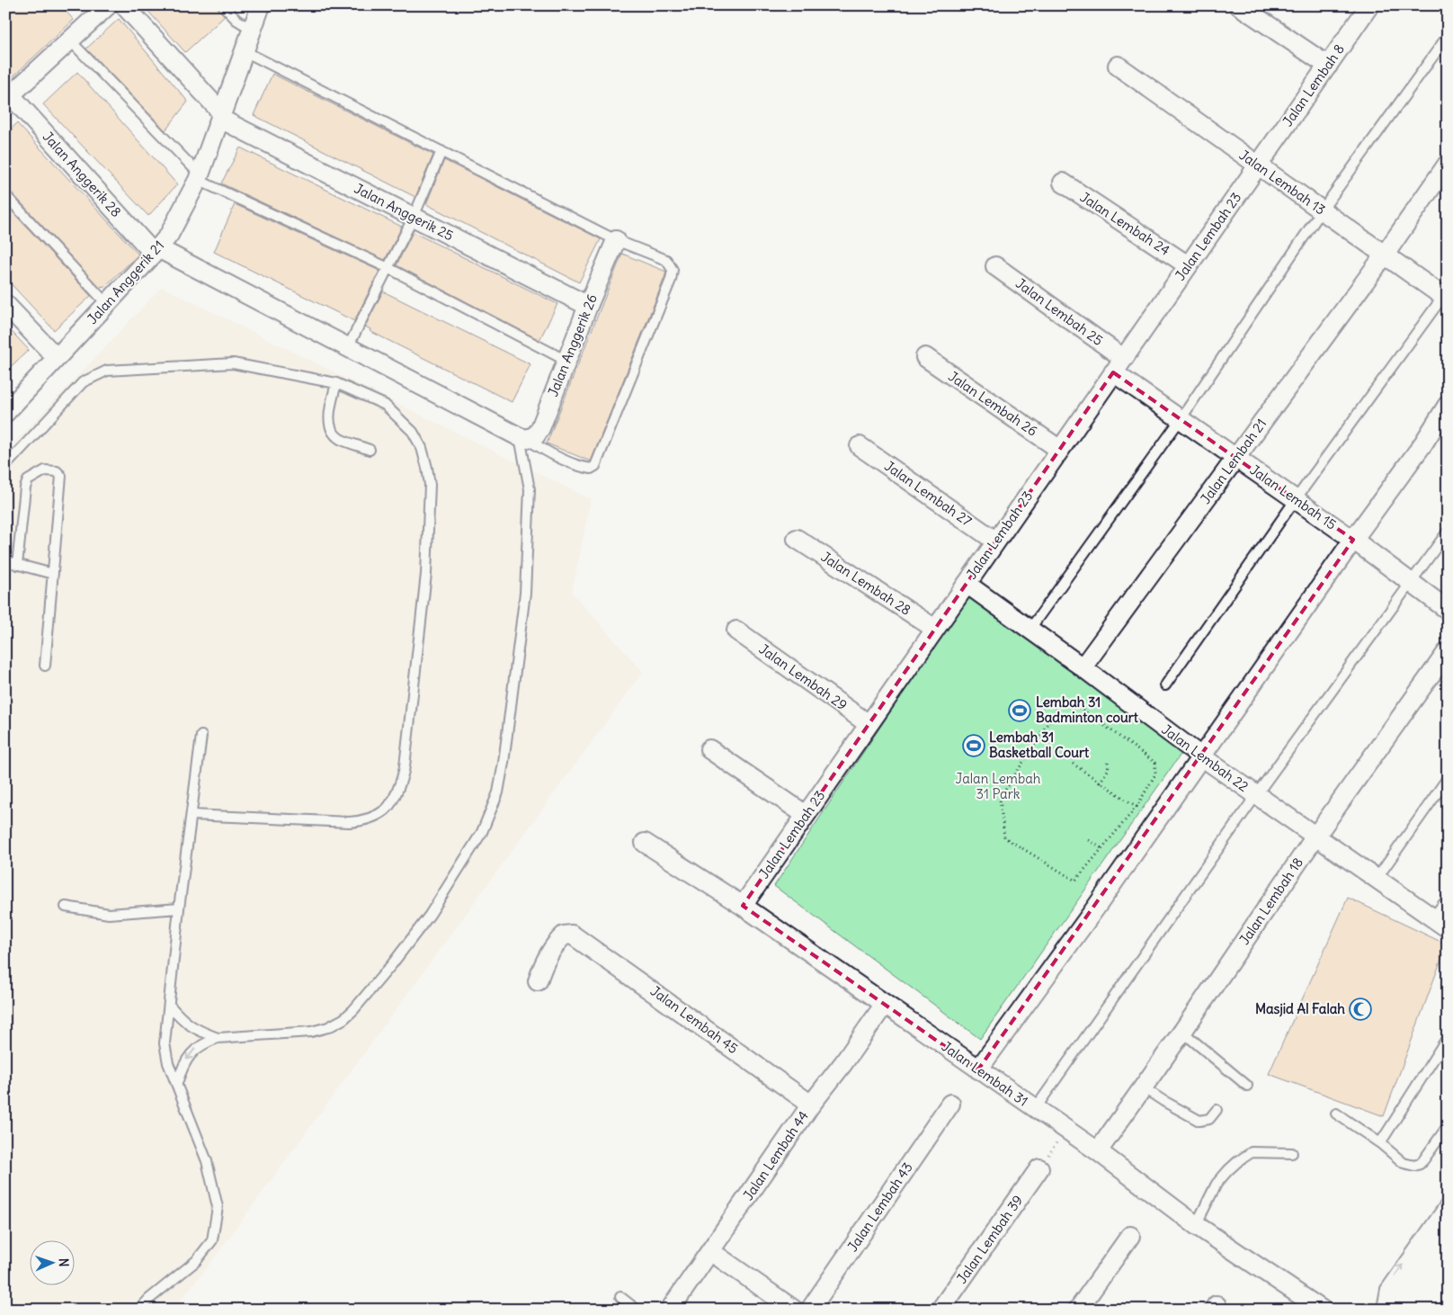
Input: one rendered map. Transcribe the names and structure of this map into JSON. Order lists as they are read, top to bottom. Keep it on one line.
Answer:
{"streets":{"street":["Jalan Lembah 8","Jalan Anggerik 28","Jalan Lembah 13","Jalan Anggerik 25","Jalan Lembah 24","Jalan Lembah 23","Jalan Anggerik 21","Jalan Lembah 25","Jalan Anggerik 26","Jalan Lembah 26","Jalan Lembah 21","Jalan Lembah 27","Jalan Lembah 15","Jalan Lembah 28","Jalan Lembah 29","Jalan Lembah 22","Jalan Lembah 18","Jalan Lembah 45","Jalan Lembah 31","Jalan Lembah 44","Jalan Lembah 43","Jalan Lembah 39"]},"crossings":[["Jalan Lembah 8","Jalan Lembah 13"],["Jalan Lembah 8","Jalan Lembah 23"],["Jalan Anggerik 28","Jalan Anggerik 21"],["Jalan Lembah 13","Jalan Lembah 23"],["Jalan Lembah 13","Jalan Lembah 21"],["Jalan Anggerik 25","Jalan Anggerik 21"],["Jalan Anggerik 25","Jalan Anggerik 26"],["Jalan Lembah 24","Jalan Lembah 23"],["Jalan Lembah 23","Jalan Lembah 25"],["Jalan Lembah 23","Jalan Lembah 26"],["Jalan Lembah 23","Jalan Lembah 27"],["Jalan Lembah 23","Jalan Lembah 15"],["Jalan Lembah 23","Jalan Lembah 28"],["Jalan Lembah 23","Jalan Lembah 29"],["Jalan Lembah 23","Jalan Lembah 22"],["Jalan Lembah 23","Jalan Lembah 31"],["Jalan Lembah 25","Jalan Lembah 15"],["Jalan Lembah 21","Jalan Lembah 15"],["Jalan Lembah 21","Jalan Lembah 22"],["Jalan Lembah 22","Jalan Lembah 18"],["Jalan Lembah 18","Jalan Lembah 31"],["Jalan Lembah 45","Jalan Lembah 44"],["Jalan Lembah 31","Jalan Lembah 44"]],"parks":["Jalan Lembah 31 Park"],"places":{"sports":["Lembah 31 Badminton court","Lembah 31 Basketball Court"],"mosque":["Masjid Al Falah"]},"north":"right"}
